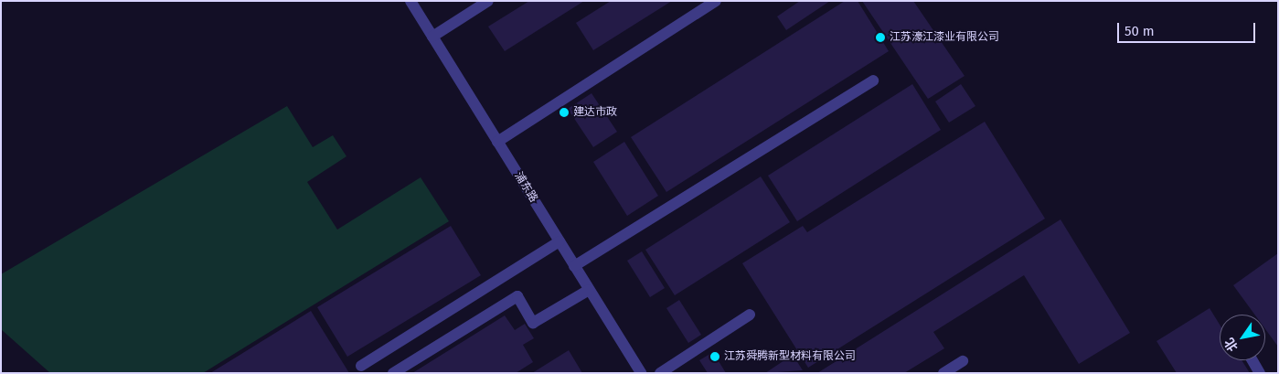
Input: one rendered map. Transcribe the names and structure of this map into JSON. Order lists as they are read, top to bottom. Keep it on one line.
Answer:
{"streets":{"street":["浦东路"]},"places":["江苏濠江漆业有限公司","建达市政","江苏舜腾新型材料有限公司"],"scale_bar":"50 m","north":"bottom left"}
